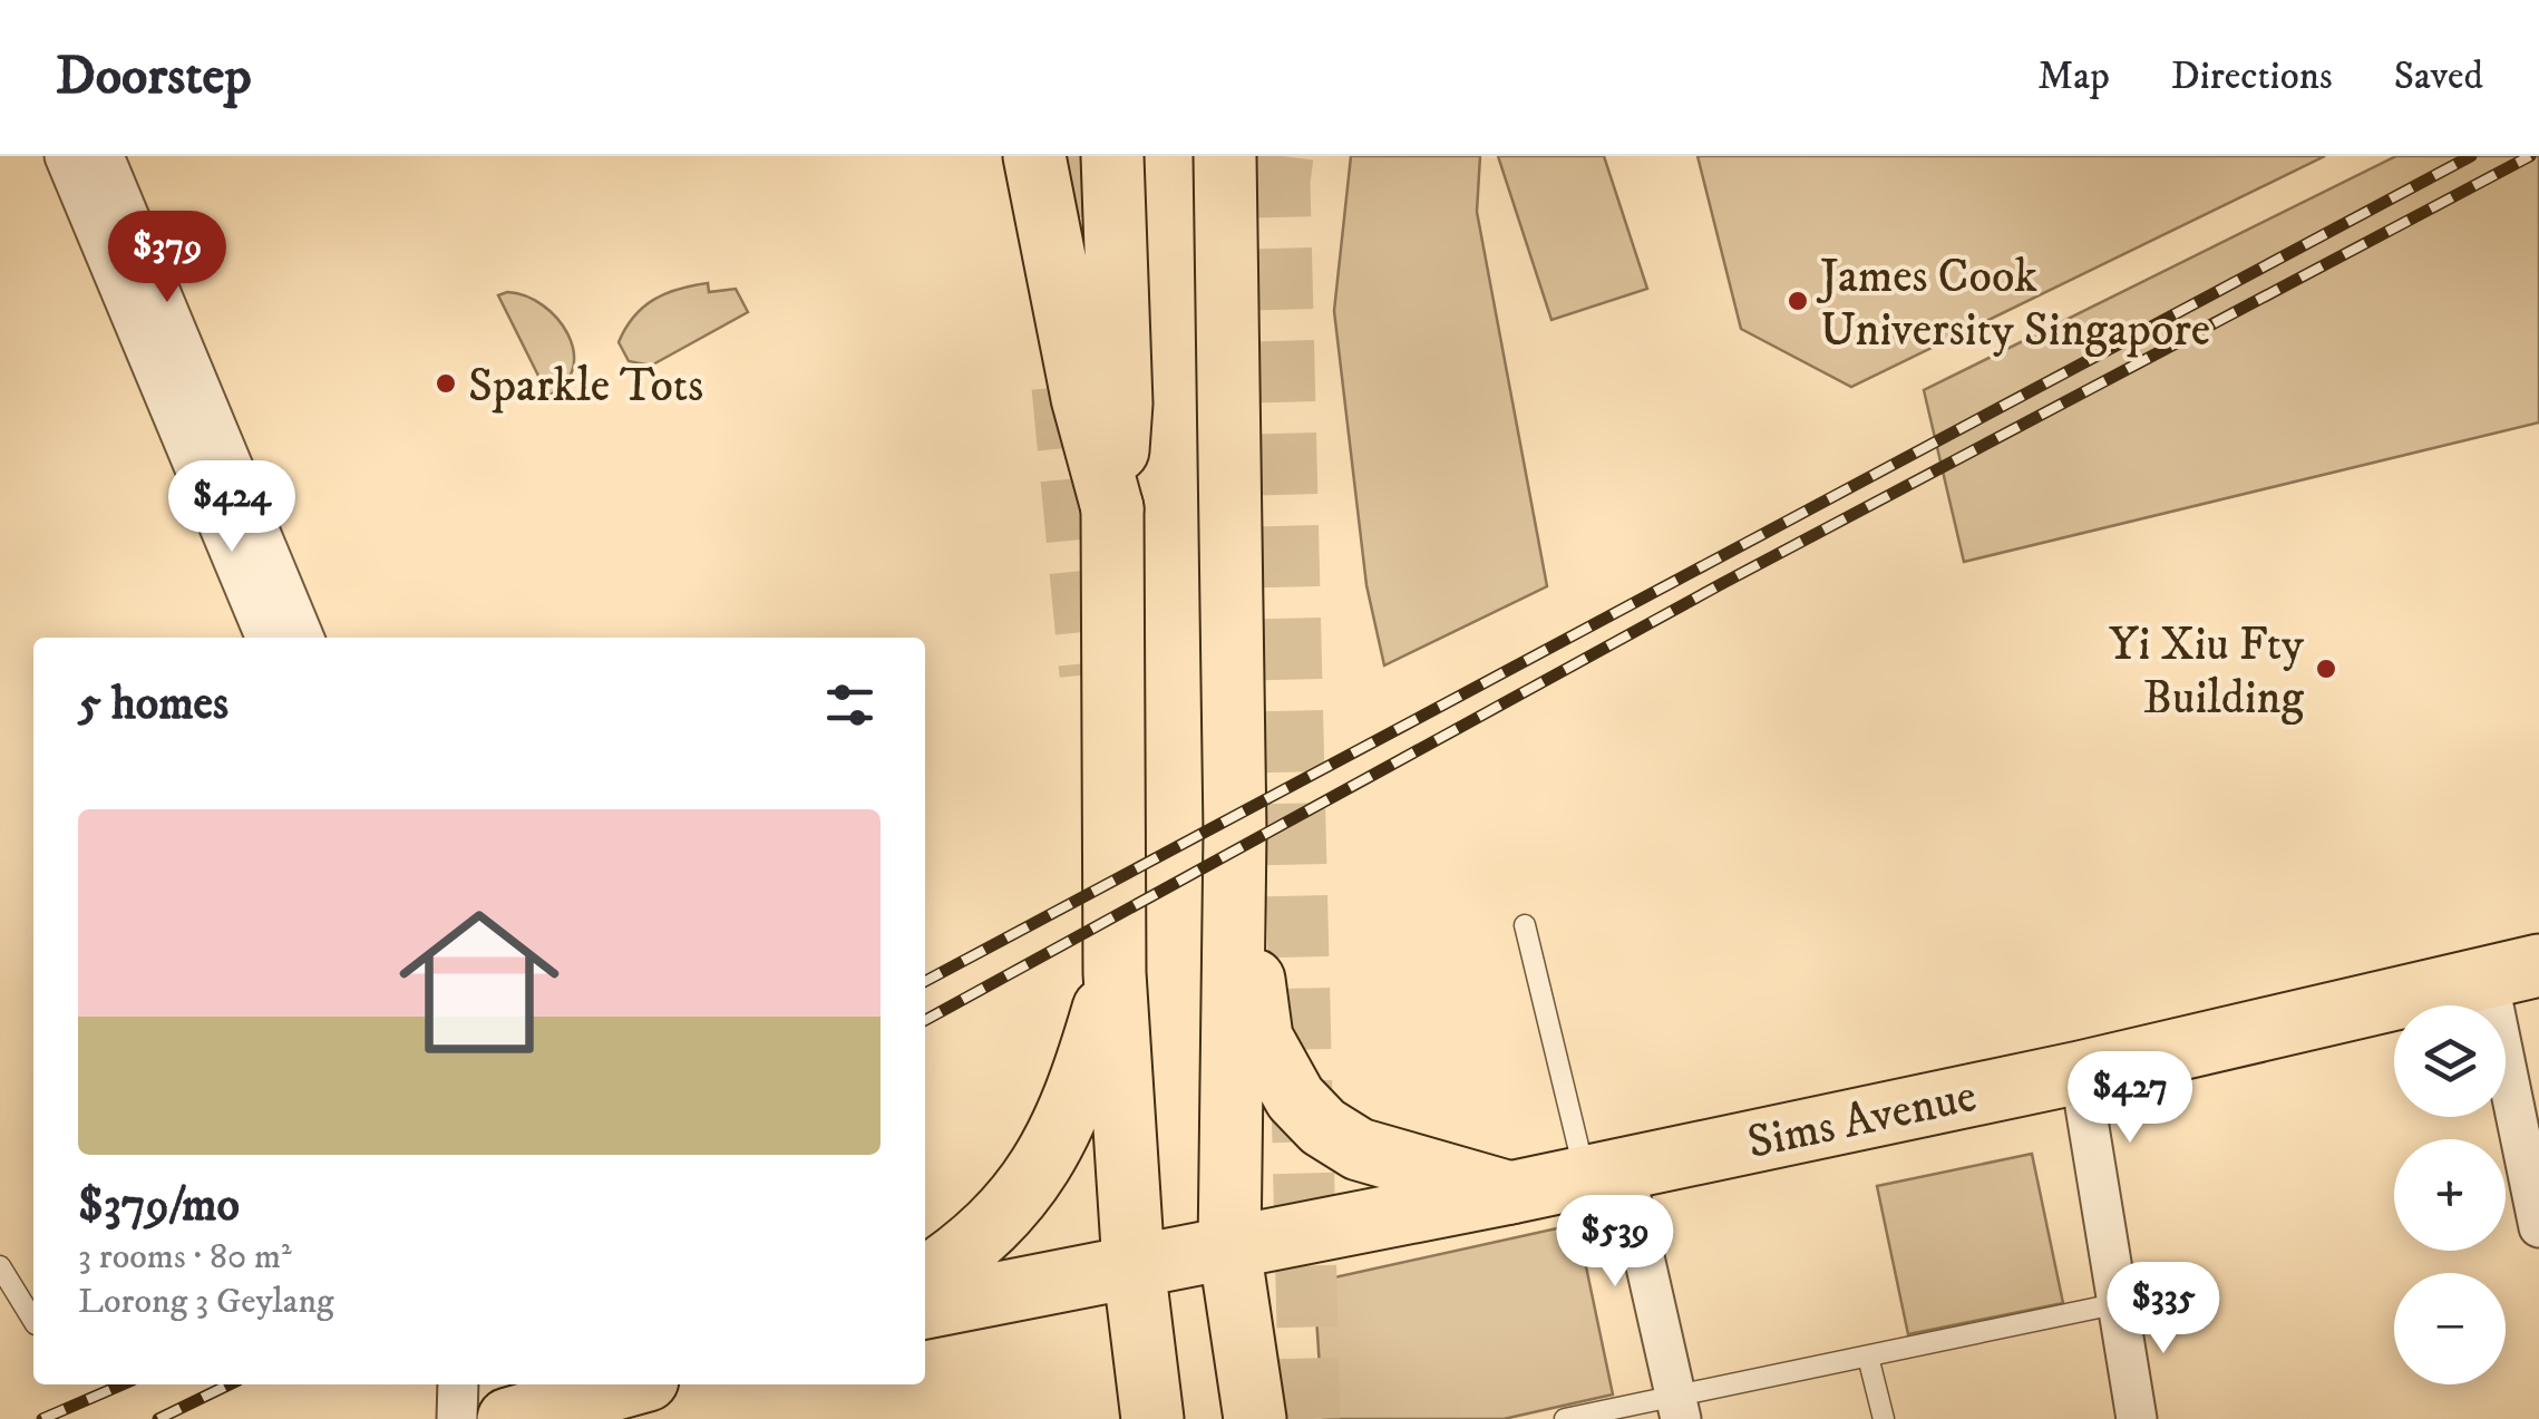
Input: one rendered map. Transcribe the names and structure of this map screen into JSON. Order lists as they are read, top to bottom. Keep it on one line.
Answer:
{"streets":{"main road":["Sims Avenue"]},"places":["James Cook University Singapore","Sparkle Tots","Yi Xiu Fty Building"],"page":{"header":"Doorstep","nav":["Map","Directions","Saved"],"price":["$379","$424","$427","$539","$335"],"heading":"5 homes","list":[{"name":"$379/mo","note":"3 rooms · 80 m² · Lorong 3 Geylang"}],"map_buttons":["+","−"]}}
